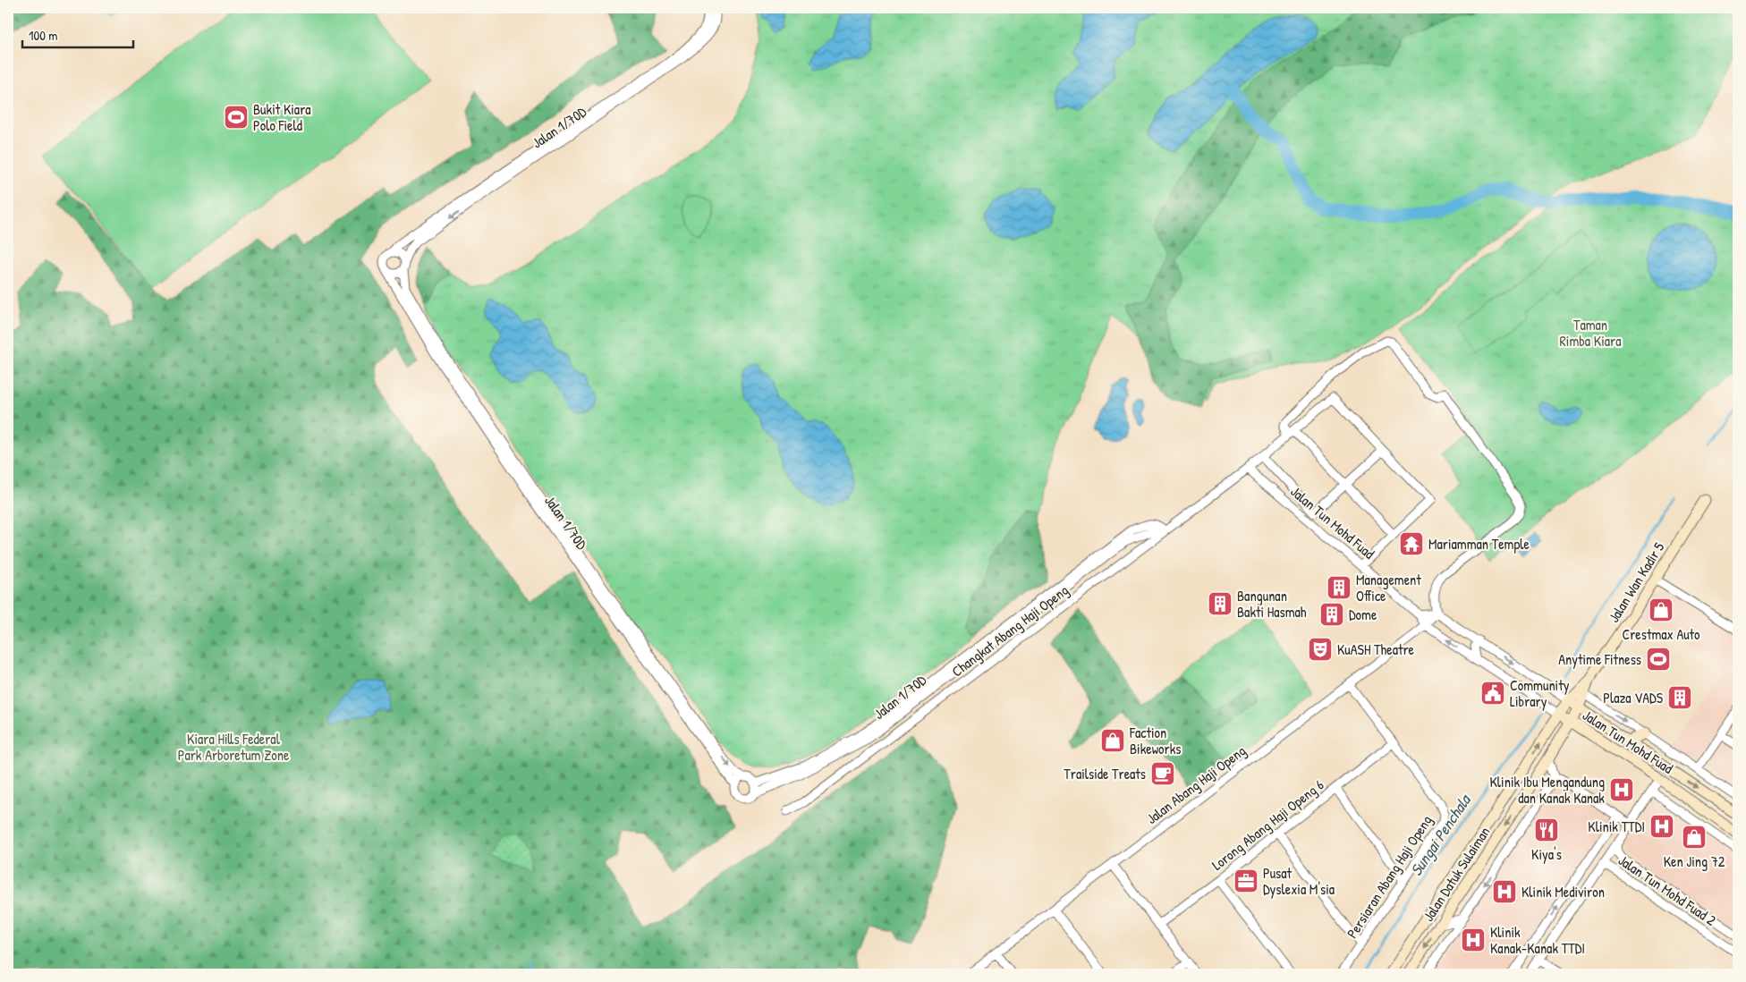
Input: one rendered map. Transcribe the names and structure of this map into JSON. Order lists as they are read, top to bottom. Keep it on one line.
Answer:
{"streets":{"main road":["Jalan Tun Mohd Fuad","Jalan Wan Kadir 5","Jalan Datuk Sulaiman"],"street":["Jalan 1/70D","Changkat Abang Haji Openg","Jalan Abang Haji Openg","Lorong Abang Haji Openg 6","Persiaran Abang Haji Openg","Jalan Tun Mohd Fuad 2"]},"crossings":[["Jalan 1/70D","Changkat Abang Haji Openg"],["Jalan Tun Mohd Fuad","Jalan Wan Kadir 5"],["Jalan Tun Mohd Fuad","Changkat Abang Haji Openg"],["Jalan Tun Mohd Fuad","Jalan Abang Haji Openg"],["Jalan Tun Mohd Fuad","Jalan Datuk Sulaiman"],["Jalan Wan Kadir 5","Jalan Datuk Sulaiman"],["Jalan Abang Haji Openg","Persiaran Abang Haji Openg"],["Lorong Abang Haji Openg 6","Persiaran Abang Haji Openg"]],"water":["Sungai Penchala"],"parks":["Taman Rimba Kiara","Kiara Hills Federal Park Arboretum Zone"],"places":{"sports":["Bukit Kiara Polo Field","Anytime Fitness"],"temple":["Mariamman Temple"],"building":["Management Office","Bangunan Bakti Hasmah","Dome","Plaza VADS"],"shop":["Crestmax Auto","Faction Bikeworks","Ken Jing 72"],"theatre":["KuASH Theatre"],"public building":["Community Library"],"cafe":["Trailside Treats"],"hospital":["Klinik Ibu Mengandung dan Kanak Kanak","Klinik TTDI","Klinik Mediviron","Klinik Kanak-Kanak TTDI"],"restaurant":["Kiya's"],"office":["Pusat Dyslexia M'sia"]},"scale_bar":"100 m"}
